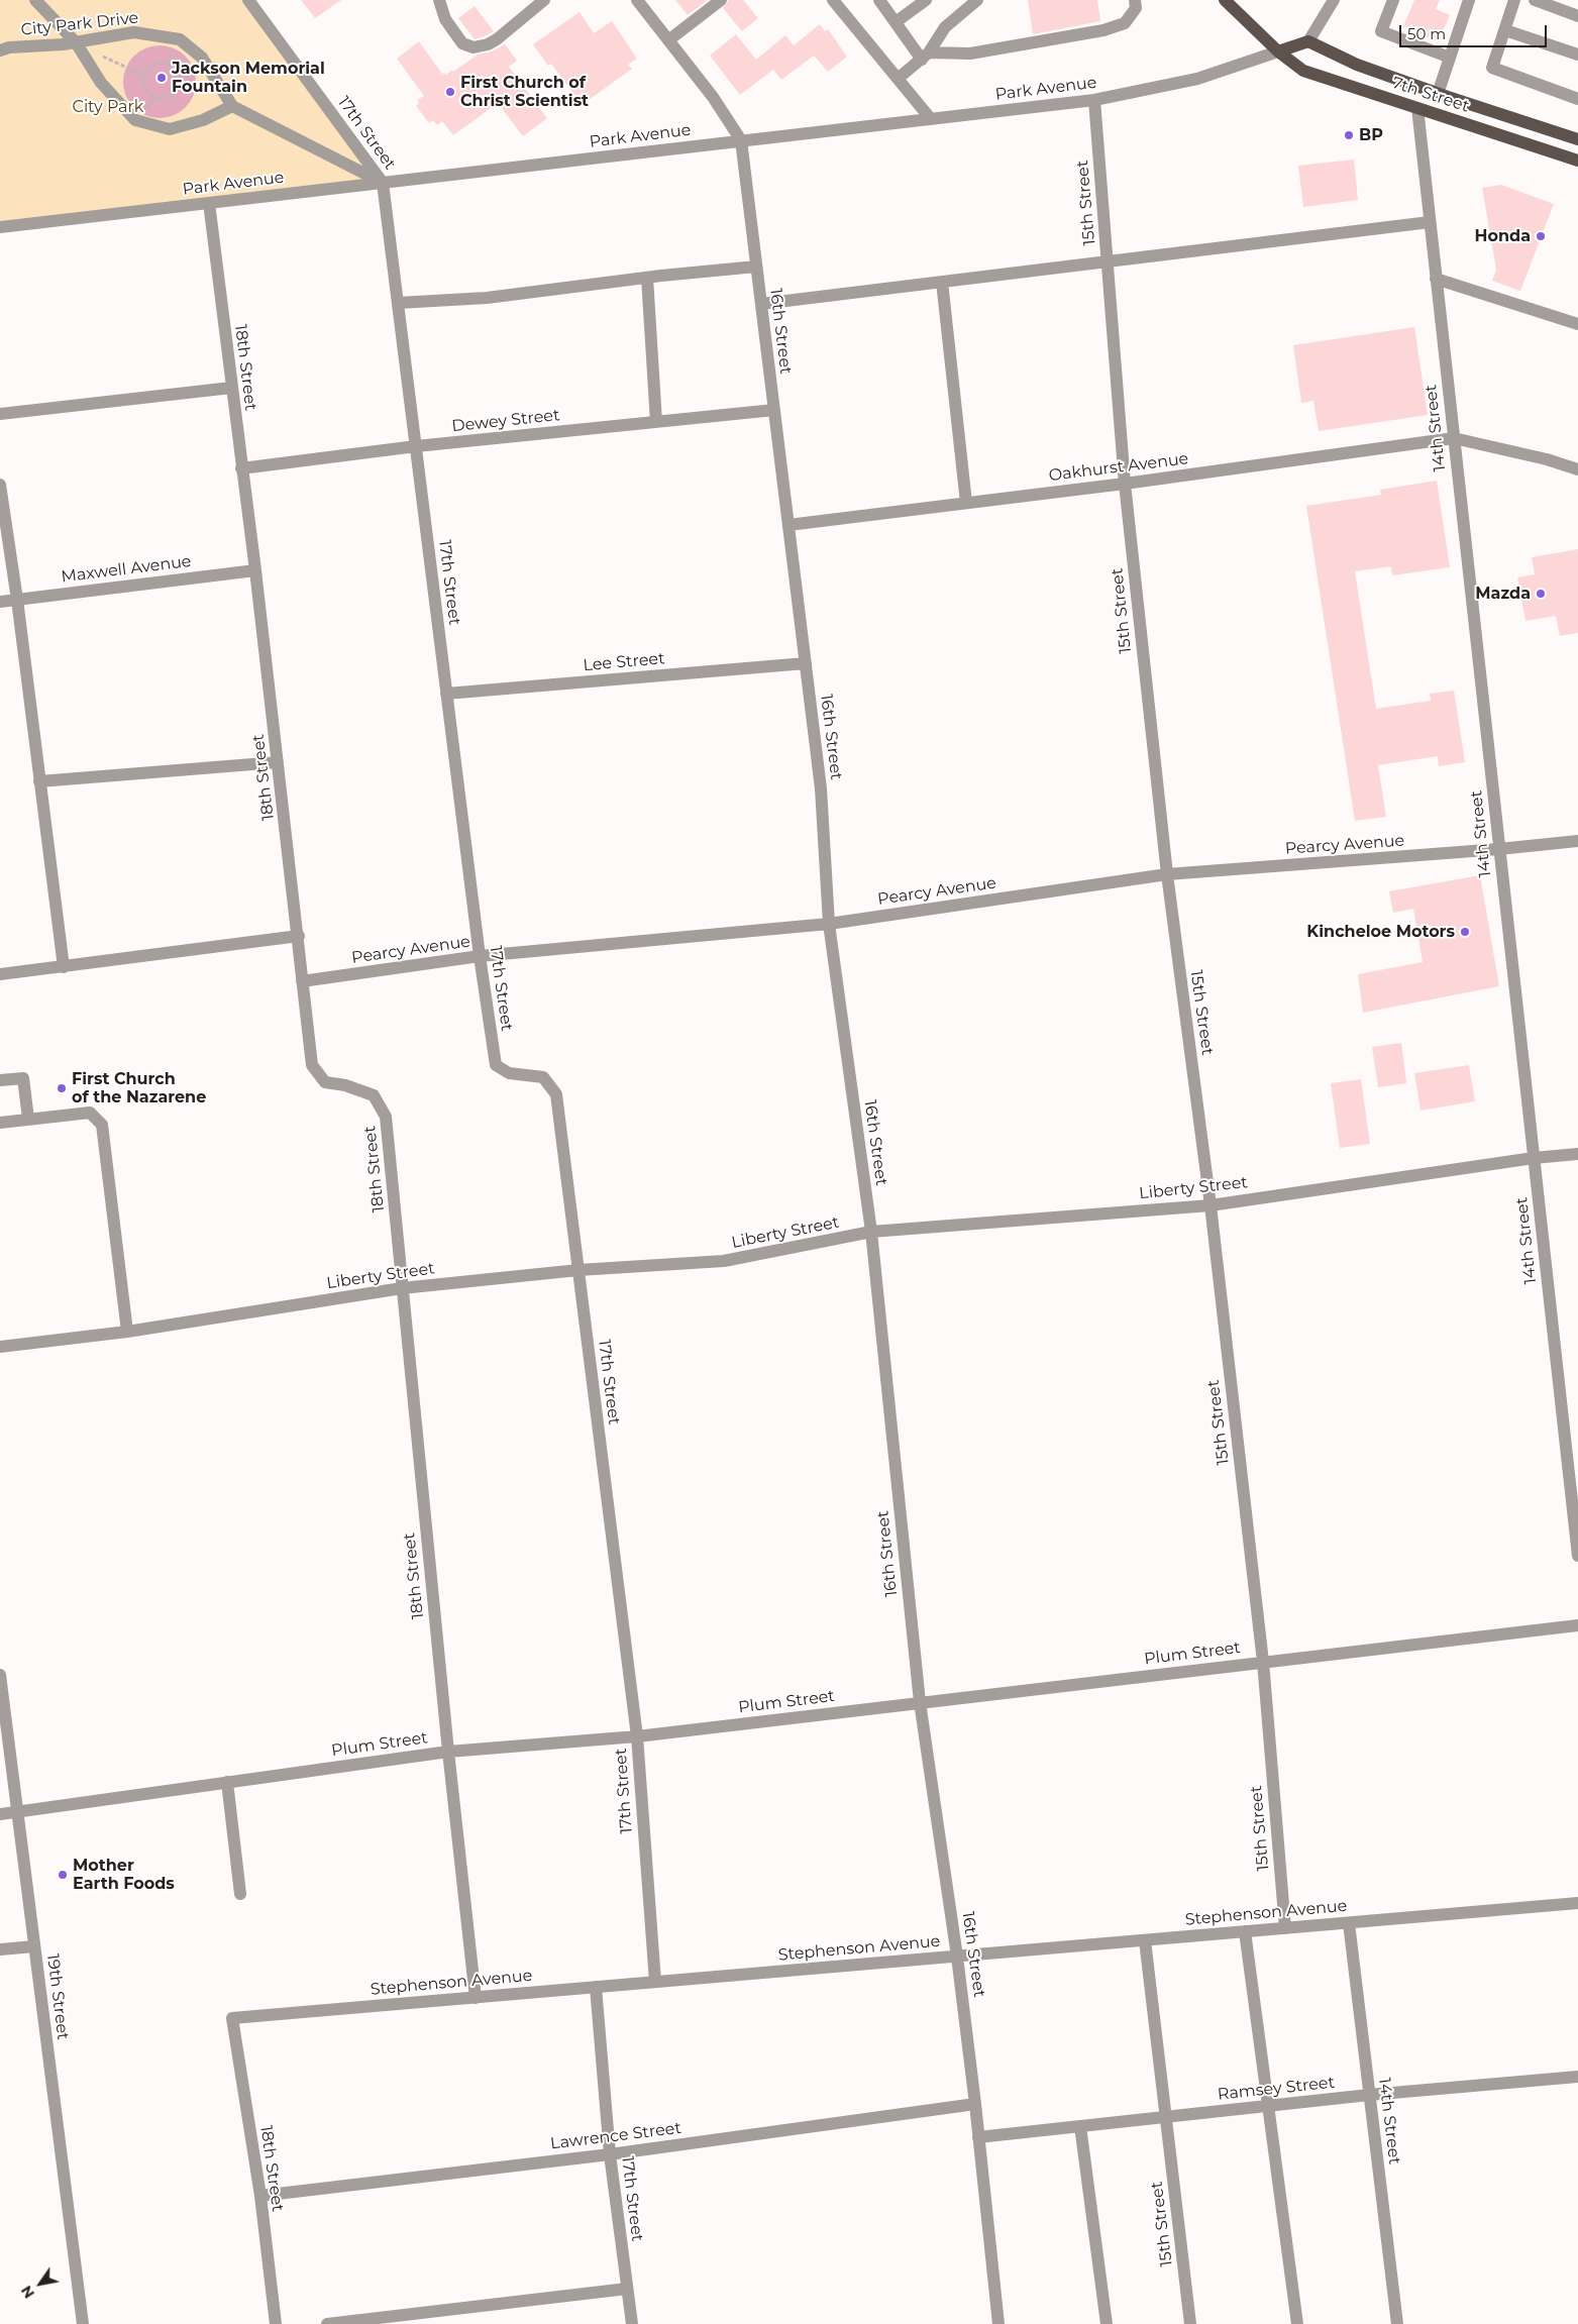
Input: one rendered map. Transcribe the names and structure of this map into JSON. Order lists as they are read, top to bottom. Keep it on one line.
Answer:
{"streets":{"main road":["7th Street"],"street":["City Park Drive","Park Avenue","17th Street","15th Street","16th Street","18th Street","Dewey Street","14th Street","Oakhurst Avenue","Maxwell Avenue","Lee Street","Pearcy Avenue","Liberty Street","Plum Street","Stephenson Avenue","19th Street","Ramsey Street","Lawrence Street"]},"crossings":[["Park Avenue","7th Street"],["Park Avenue","17th Street"],["Park Avenue","15th Street"],["Park Avenue","16th Street"],["Park Avenue","18th Street"],["7th Street","14th Street"],["17th Street","Dewey Street"],["17th Street","Lee Street"],["17th Street","Pearcy Avenue"],["17th Street","Liberty Street"],["17th Street","Plum Street"],["17th Street","Stephenson Avenue"],["17th Street","Lawrence Street"],["15th Street","Oakhurst Avenue"],["15th Street","Pearcy Avenue"],["15th Street","Liberty Street"],["15th Street","Plum Street"],["15th Street","Stephenson Avenue"],["15th Street","Ramsey Street"],["16th Street","Dewey Street"],["16th Street","Oakhurst Avenue"],["16th Street","Lee Street"],["16th Street","Pearcy Avenue"],["16th Street","Liberty Street"],["16th Street","Plum Street"],["16th Street","Stephenson Avenue"],["16th Street","Ramsey Street"],["16th Street","Lawrence Street"],["18th Street","Dewey Street"],["18th Street","Maxwell Avenue"],["18th Street","Pearcy Avenue"],["18th Street","Liberty Street"],["18th Street","Plum Street"],["18th Street","Stephenson Avenue"],["18th Street","Lawrence Street"],["14th Street","Oakhurst Avenue"],["14th Street","Pearcy Avenue"],["14th Street","Liberty Street"],["14th Street","Stephenson Avenue"],["14th Street","Ramsey Street"],["Plum Street","19th Street"]],"parks":["City Park"],"places":["Jackson Memorial Fountain","First Church of Christ Scientist","BP","Honda","Mazda","Kincheloe Motors","First Church of the Nazarene","Mother Earth Foods"],"scale_bar":"50 m","north":"bottom left"}
